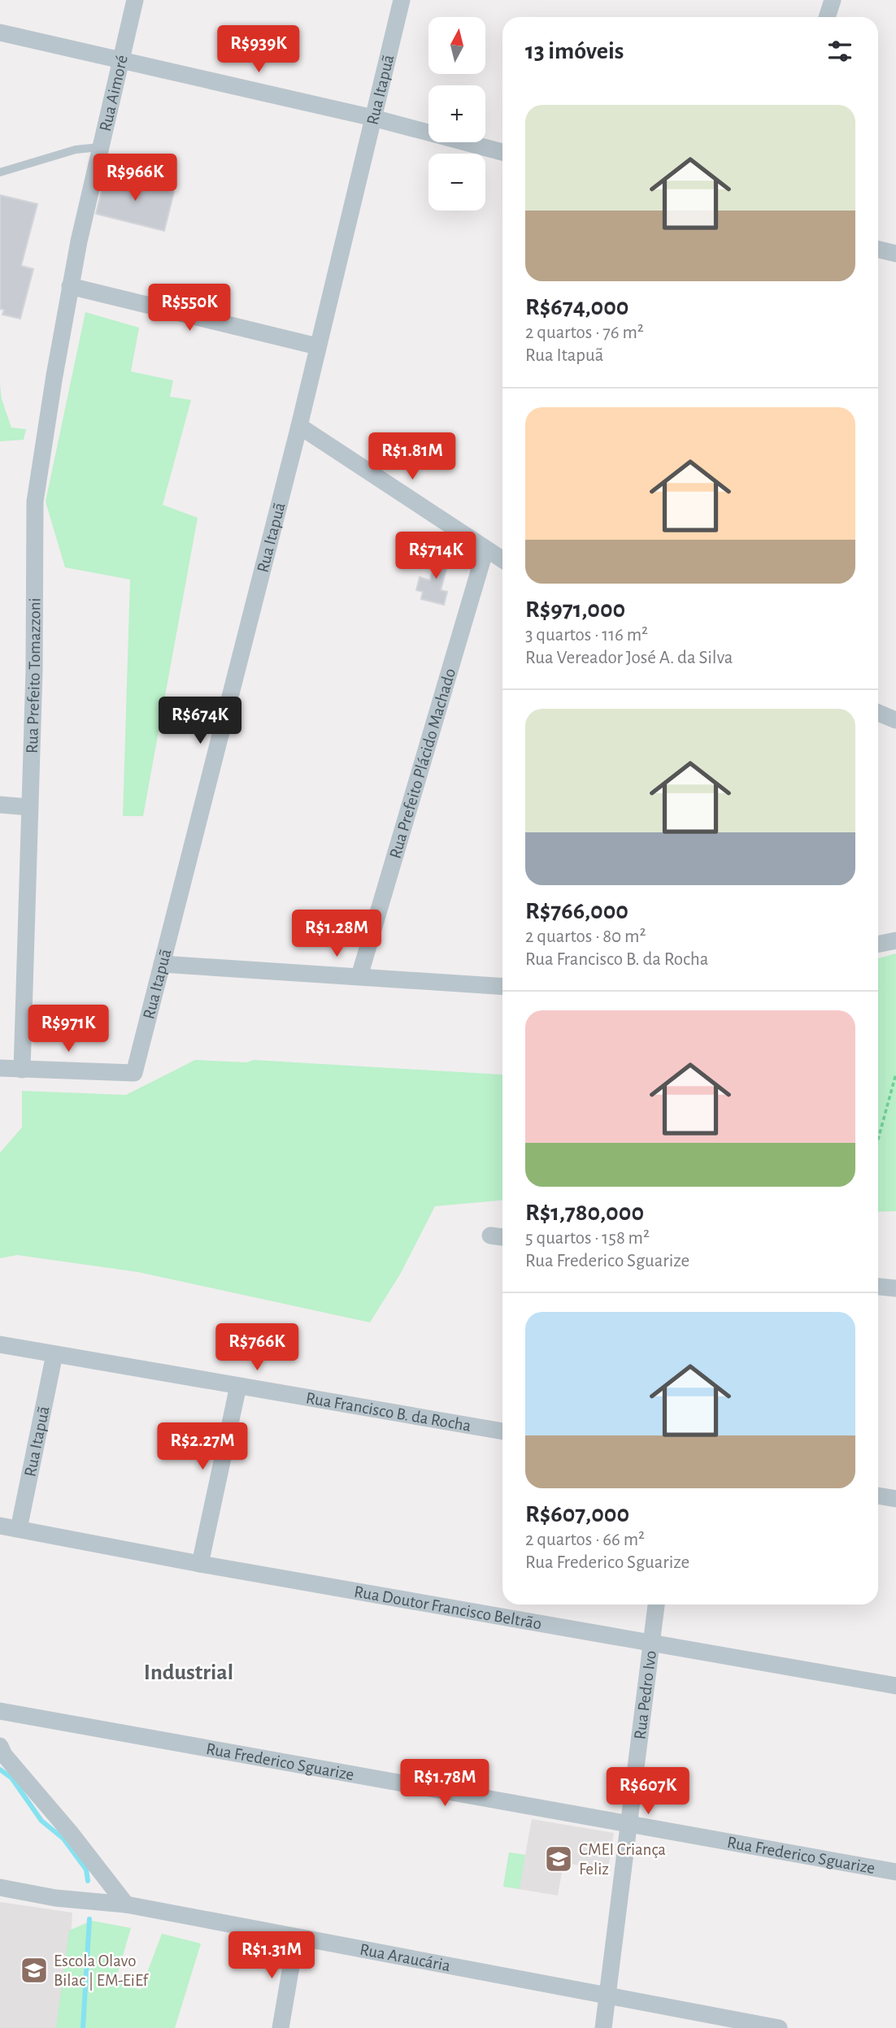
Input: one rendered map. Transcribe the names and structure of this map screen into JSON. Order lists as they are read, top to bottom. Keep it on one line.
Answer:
{"streets":{"street":["Rua Itapuã","Rua Aimoré","Rua Prefeito Tomazzoni","Rua Prefeito Plácido Machado","Rua Francisco B. da Rocha","Rua Doutor Francisco Beltrão","Rua Pedro Ivo","Rua Frederico Sguarize","Rua Araucária"]},"crossings":[["Rua Itapuã","Rua Prefeito Tomazzoni"],["Rua Itapuã","Rua Francisco B. da Rocha"],["Rua Itapuã","Rua Doutor Francisco Beltrão"],["Rua Aimoré","Rua Prefeito Tomazzoni"],["Rua Doutor Francisco Beltrão","Rua Pedro Ivo"],["Rua Pedro Ivo","Rua Frederico Sguarize"],["Rua Pedro Ivo","Rua Araucária"]],"districts":["Industrial"],"places":{"school or university":["CMEI Criança Feliz","Escola Olavo Bilac | EM-EiEf"]},"north":"top","page":{"map_buttons":["+","−"],"heading":"13 imóveis","price":["R$939K","R$966K","R$550K","R$1.81M","R$714K","R$674K","R$1.28M","R$971K","R$766K","R$2.27M","R$1.78M","R$607K","R$1.31M"],"list":[{"name":"R$674,000","note":"2 quartos · 76 m² · Rua Itapuã"},{"name":"R$971,000","note":"3 quartos · 116 m² · Rua Vereador José A. da Silva"},{"name":"R$766,000","note":"2 quartos · 80 m² · Rua Francisco B. da Rocha"},{"name":"R$1,780,000","note":"5 quartos · 158 m² · Rua Frederico Sguarize"},{"name":"R$607,000","note":"2 quartos · 66 m² · Rua Frederico Sguarize"}]}}
